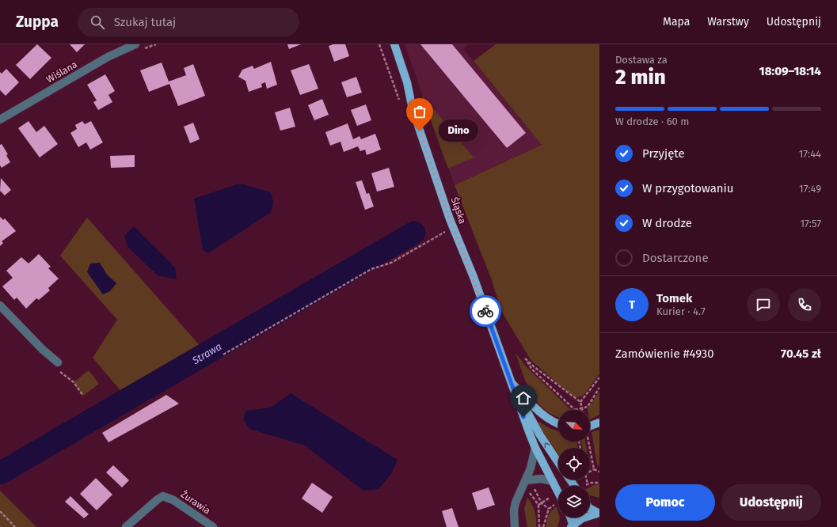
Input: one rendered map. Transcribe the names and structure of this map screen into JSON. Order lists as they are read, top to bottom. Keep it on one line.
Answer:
{"streets":{"main road":["Śląska"],"street":["Wiślana","Żurawia"]},"water":["Strawa"],"places":["Dino"],"north":"bottom right","page":{"header":"Zuppa","search":"Szukaj tutaj","nav":["Mapa","Warstwy","Udostępnij"],"heading":["2 min","Dostawa za","18:09–18:14"],"panel":["Tomek","Kurier · 4.7","Zamówienie #4930","70.45 zł"],"bar":"W drodze · 60 m","bubble":"Dino","list":[["Przyjęte","17:44"],["W przygotowaniu","17:49"],["W drodze","17:57"],"Dostarczone"],"round":"T","buttons":["Pomoc","Udostępnij"]}}
